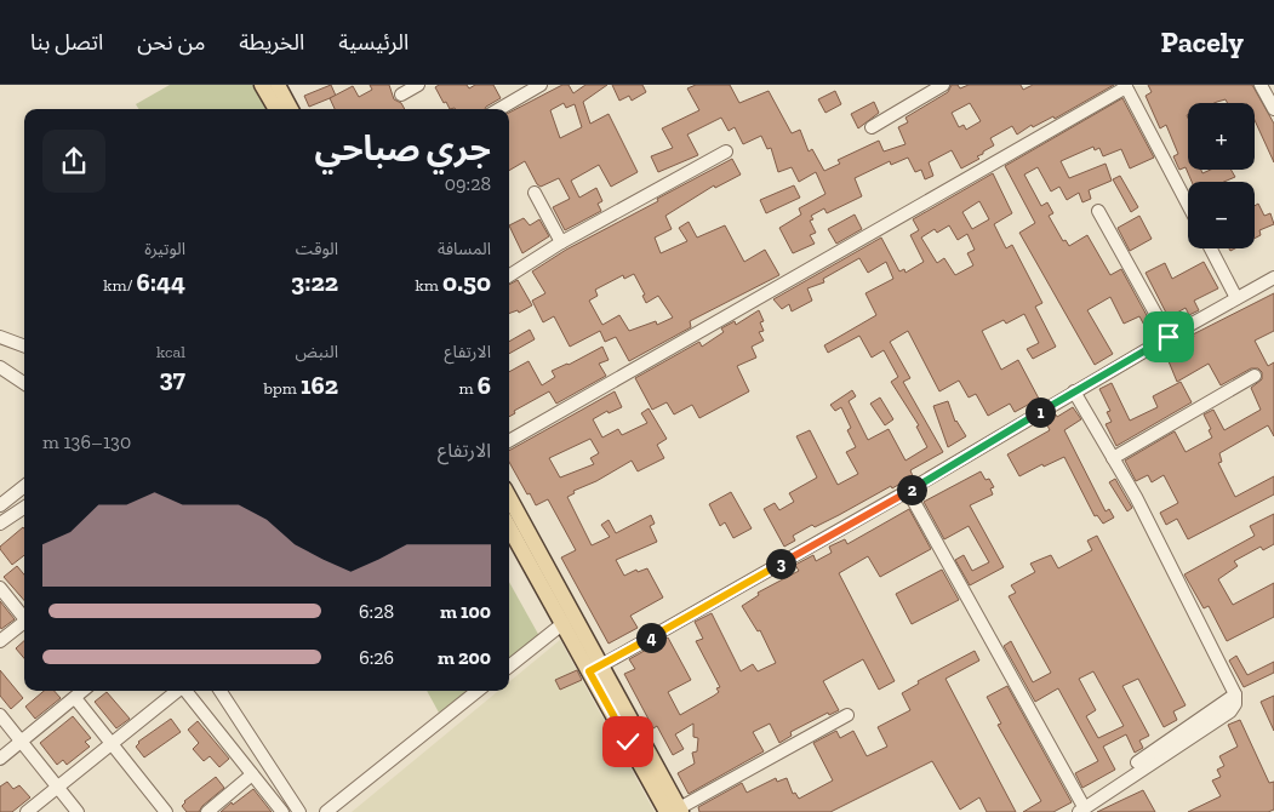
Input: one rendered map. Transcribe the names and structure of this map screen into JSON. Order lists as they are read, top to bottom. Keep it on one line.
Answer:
{"page":{"header":"Pacely","nav":["الرئيسية","الخريطة","من نحن","اتصل بنا"],"map_buttons":["+","−"],"heading":["جري صباحي","09:28"],"stats":[["المسافة","0.50 km"],["الوقت","3:22"],["الوتيرة","6:44 /km"],["الارتفاع","6 m"],["النبض","162 bpm"],["kcal","37"]],"pins":["1","2","3","4"],"chart":["الارتفاع","130–136 m"],"list":[{"name":"100 m","note":"6:28"},{"name":"200 m","note":"6:26"}]}}
